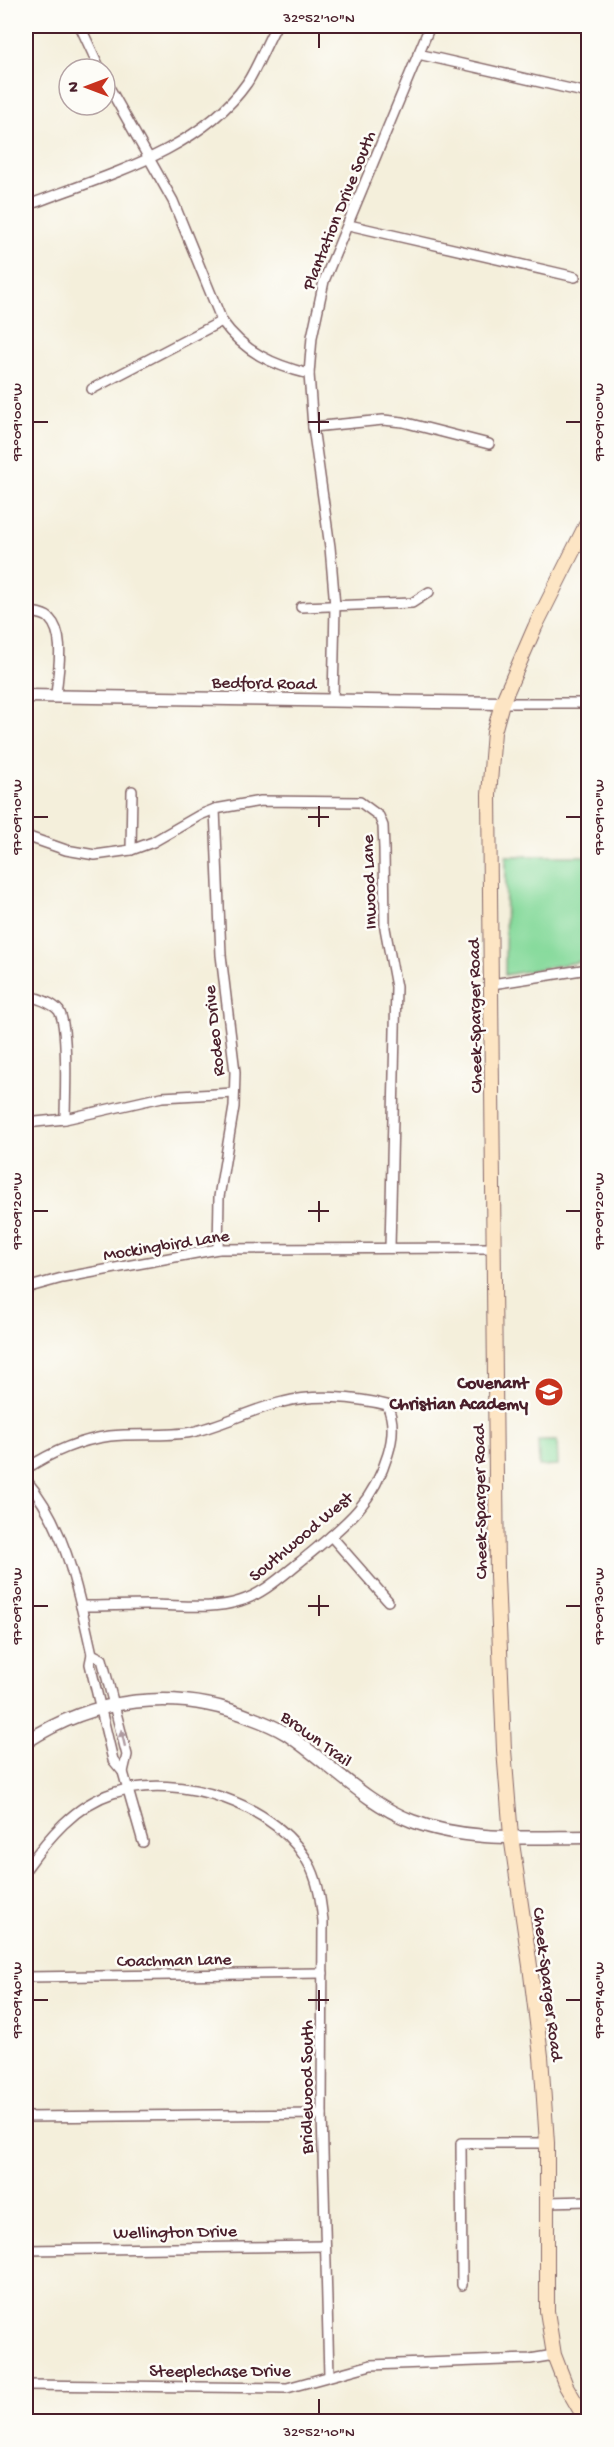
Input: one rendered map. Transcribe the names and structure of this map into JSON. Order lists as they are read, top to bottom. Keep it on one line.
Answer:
{"streets":{"main road":["Cheek-Sparger Road"],"street":["Plantation Drive South","Bedford Road","Inwood Lane","Rodeo Drive","Mockingbird Lane","Southwood West","Brown Trail","Coachman Lane","Bridlewood South","Wellington Drive","Steeplechase Drive"]},"crossings":[["Plantation Drive South","Bedford Road"],["Bedford Road","Cheek-Sparger Road"],["Inwood Lane","Rodeo Drive"],["Inwood Lane","Mockingbird Lane"],["Cheek-Sparger Road","Mockingbird Lane"],["Cheek-Sparger Road","Brown Trail"],["Cheek-Sparger Road","Steeplechase Drive"],["Rodeo Drive","Mockingbird Lane"],["Coachman Lane","Bridlewood South"],["Bridlewood South","Wellington Drive"],["Bridlewood South","Steeplechase Drive"]],"places":{"school or university":["Covenant Christian Academy"]},"north":"left","coordinates":["32°52'10\"N","97°09'00\"W","97°09'10\"W","97°09'20\"W","97°09'30\"W","97°09'40\"W"]}
